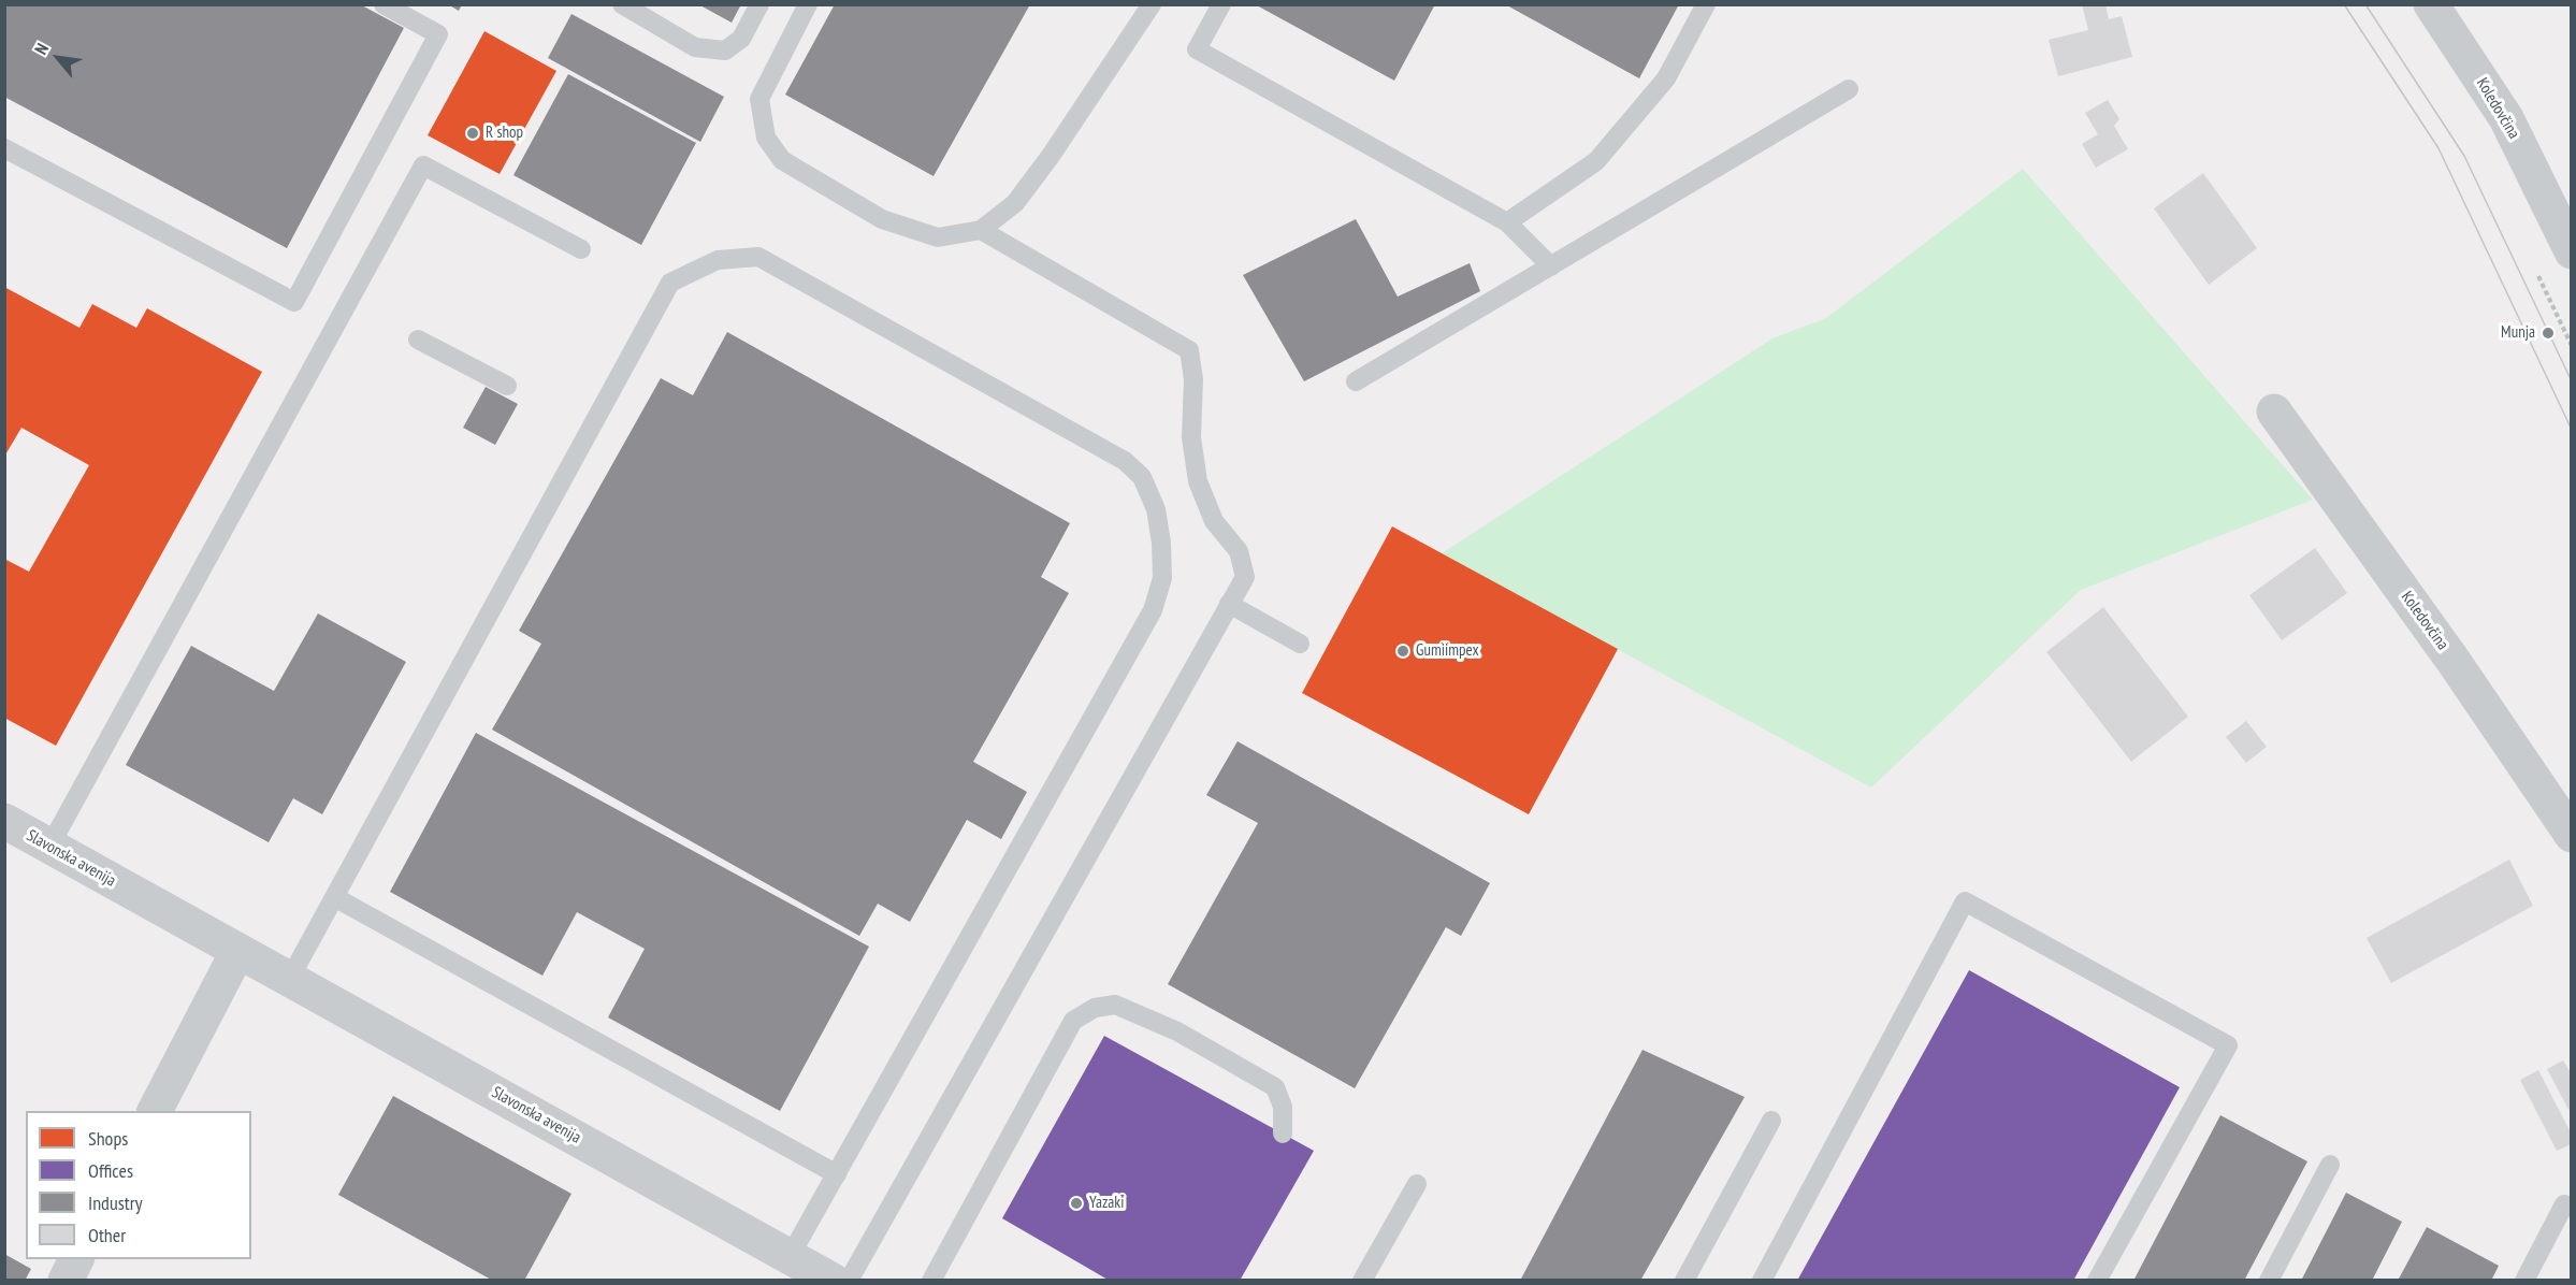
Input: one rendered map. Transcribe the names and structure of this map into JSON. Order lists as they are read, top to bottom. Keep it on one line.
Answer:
{"streets":{"street":["Koledovčina","Slavonska avenija"]},"places":["R shop","Munja","Gumiimpex","Yazaki"],"legend":["Shops","Offices","Industry","Other"],"north":"top left"}
